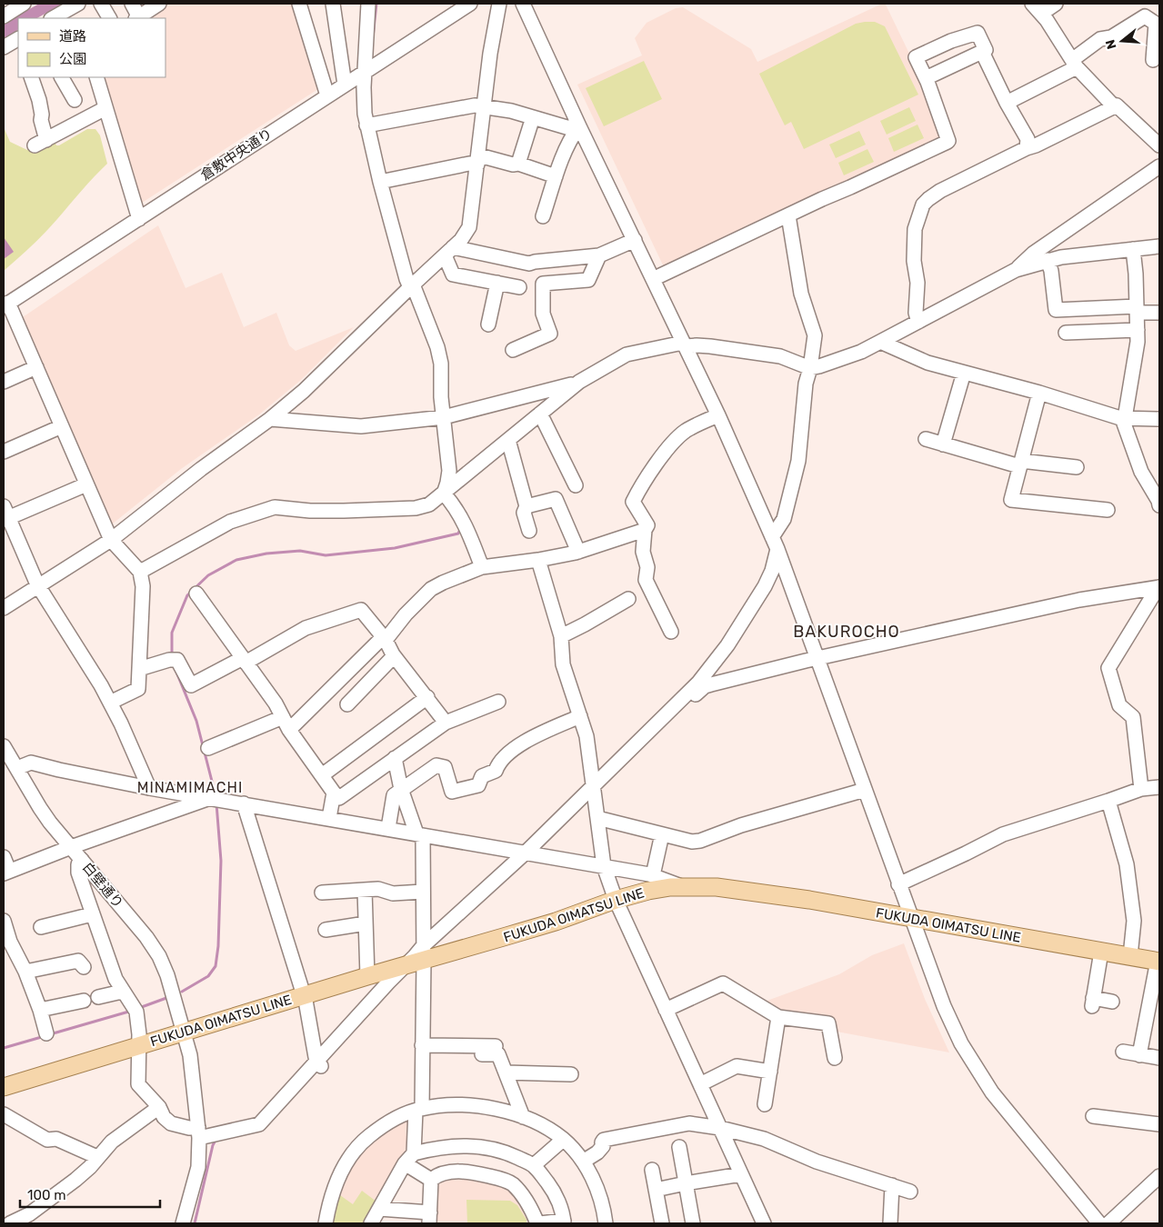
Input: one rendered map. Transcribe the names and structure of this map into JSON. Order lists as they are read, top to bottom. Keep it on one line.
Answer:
{"streets":{"main road":["FUKUDA OIMATSU LINE"],"street":["倉敷中央通り","白壁通り"]},"crossings":[["白壁通り","FUKUDA OIMATSU LINE"]],"districts":["BAKUROCHO","MINAMIMACHI"],"legend":["道路","公園"],"scale_bar":"100 m","north":"left"}
